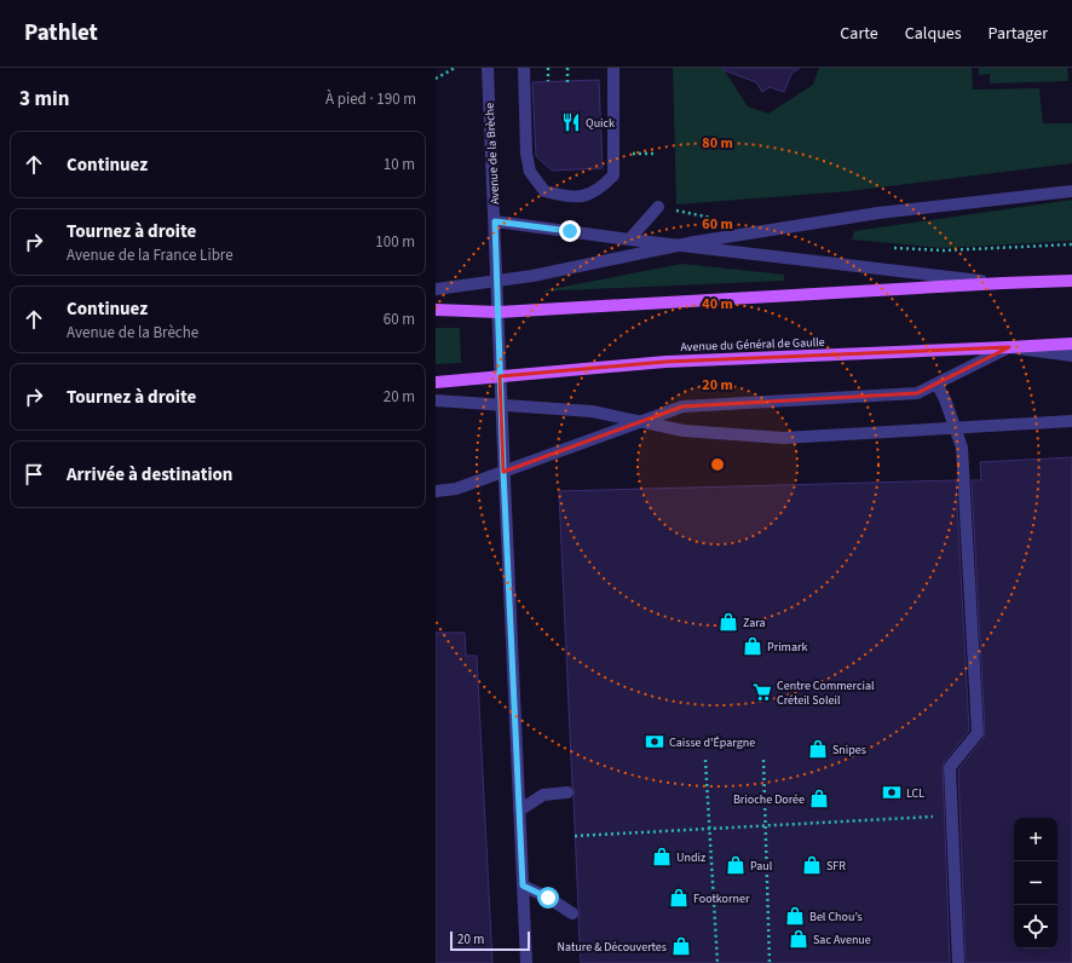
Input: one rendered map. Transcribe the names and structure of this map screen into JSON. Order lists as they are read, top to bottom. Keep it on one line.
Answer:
{"streets":{"main road":["Avenue du Général de Gaulle"],"street":["Avenue de la Brèche"]},"places":{"restaurant":["Quick"],"shop":["Zara","Primark","Snipes","Brioche Dorée","Undiz","Paul","SFR","Footkorner","Bel Chou’s","Sac Avenue","Nature & Découvertes"],"supermarket":["Centre Commercial Créteil Soleil"],"bank":["Caisse d'Épargne","LCL"]},"scale_bar":"20 m","page":{"header":"Pathlet","nav":["Carte","Calques","Partager"],"heading":["3 min","À pied · 190 m"],"list":[["Continuez","10 m"],["Tournez à droite","Avenue de la France Libre","100 m"],["Continuez","Avenue de la Brèche","60 m"],["Tournez à droite","20 m"],"Arrivée à destination"],"map_buttons":["+","−"],"scale":"20 m"},"rings":["80 m","60 m","40 m","20 m"]}
